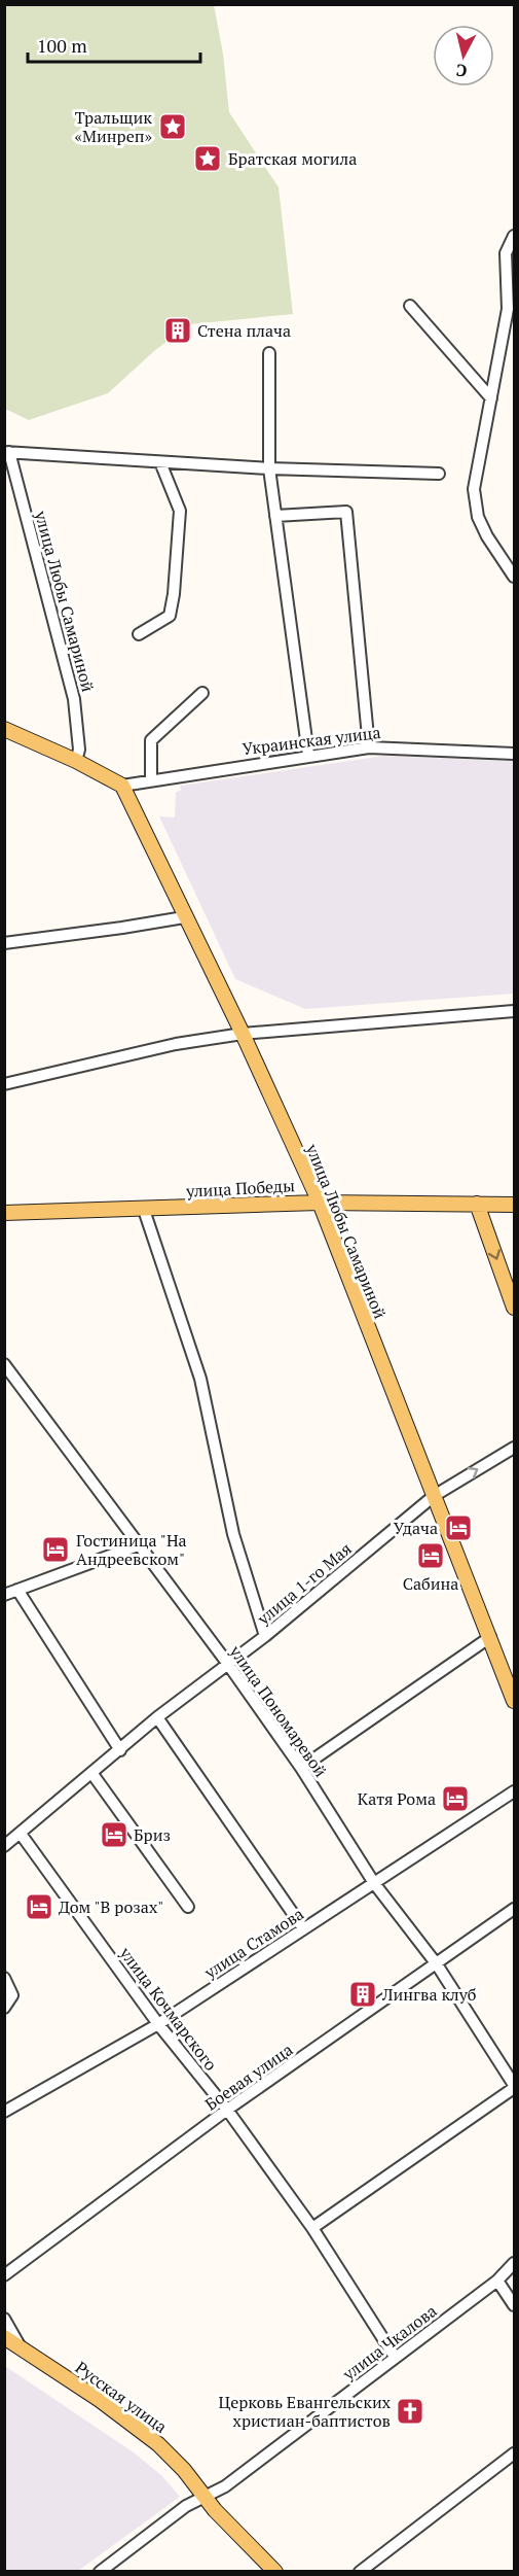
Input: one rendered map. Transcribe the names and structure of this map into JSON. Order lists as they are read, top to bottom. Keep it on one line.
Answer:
{"streets":{"main road":["улица Любы Самариной","улица Победы","Русская улица"],"street":["Украинская улица","улица 1-го Мая","улица Пономаревой","улица Стамова","улица Кочмарского","Боевая улица","улица Чкалова"]},"crossings":[["улица Любы Самариной","Украинская улица"],["улица Любы Самариной","улица Победы"],["улица Любы Самариной","улица 1-го Мая"],["улица 1-го Мая","улица Пономаревой"],["улица 1-го Мая","улица Кочмарского"],["улица Пономаревой","улица Стамова"],["улица Пономаревой","Боевая улица"],["улица Стамова","улица Кочмарского"],["улица Кочмарского","Боевая улица"],["улица Кочмарского","улица Чкалова"],["улица Чкалова","Русская улица"]],"places":{"place":["Тральщик «Минреп»","Братская могила"],"building":["Стена плача","Лингва клуб"],"hotel":["Удача","Гостиница \"На Андреевском\"","Сабина","Катя Рома","Бриз","Дом \"В розах\""],"church":["Церковь Евангельских христиан-баптистов"]},"scale_bar":"100 m","north":"bottom"}
